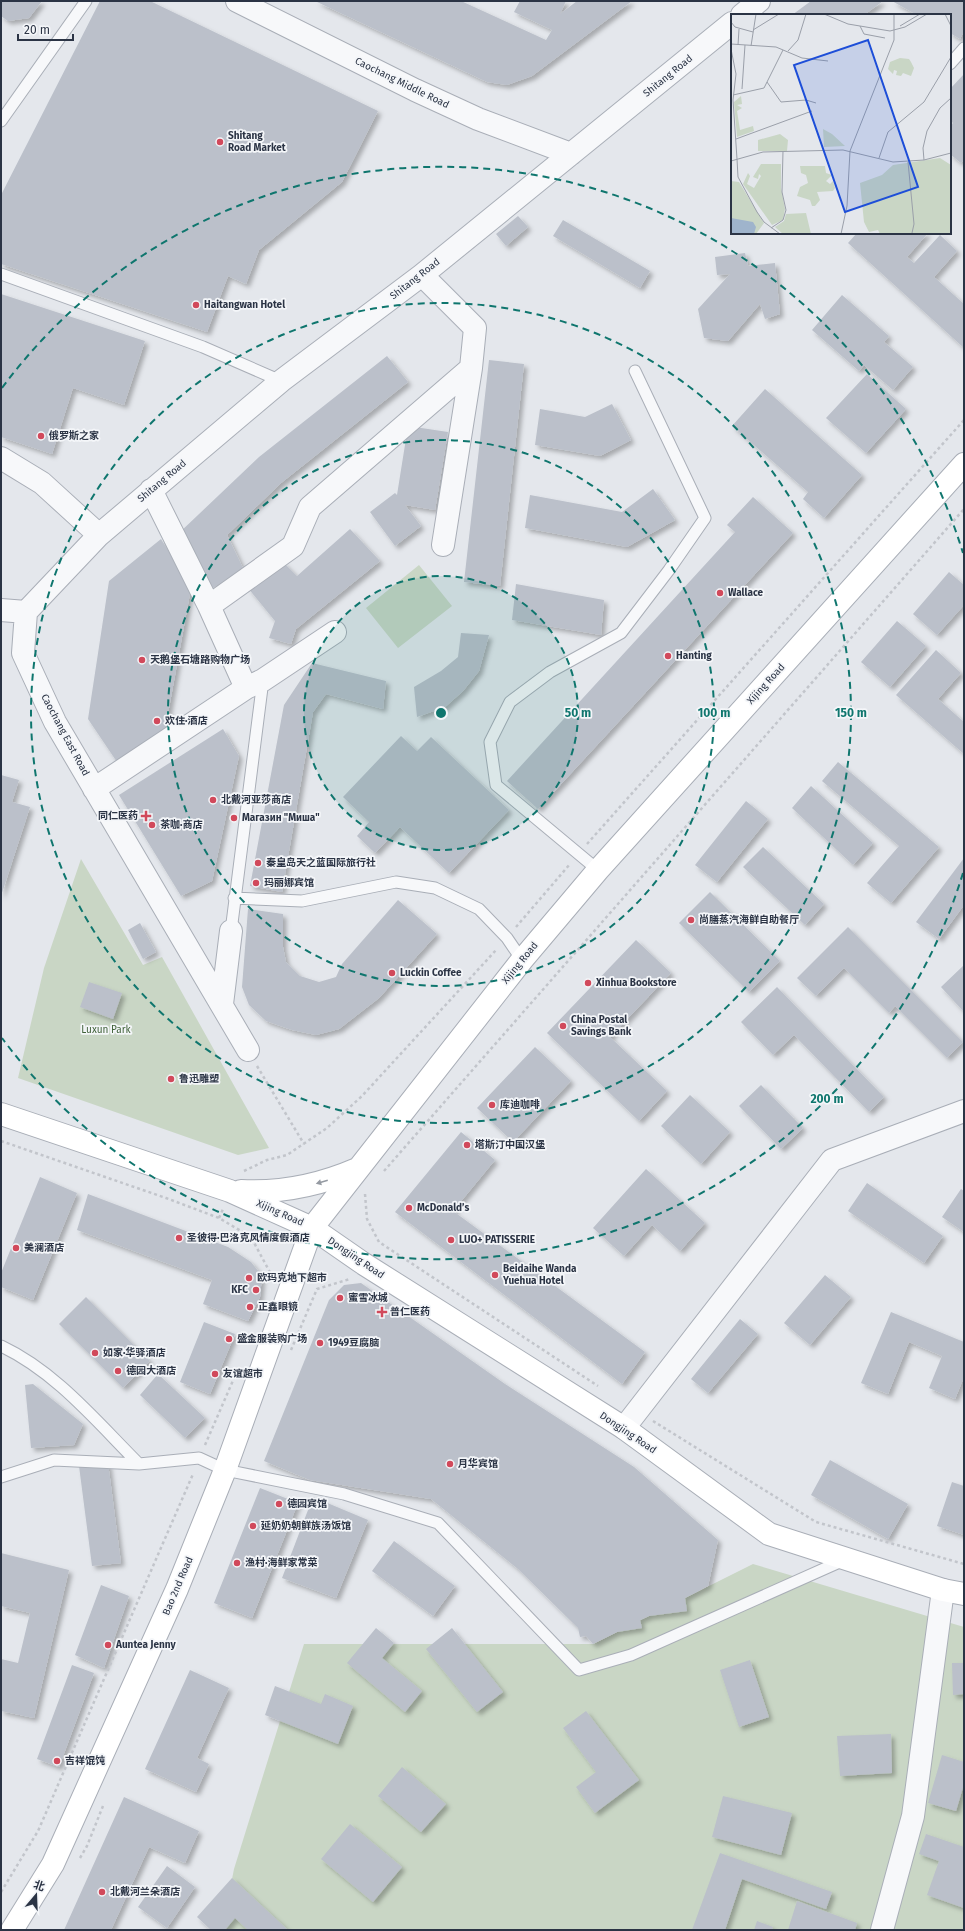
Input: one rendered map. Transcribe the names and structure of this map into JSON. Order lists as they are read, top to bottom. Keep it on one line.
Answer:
{"streets":{"main road":["Xijing Road","Dongjing Road","Bao 2nd Road"],"street":["Shitang Road","Caochang Middle Road","Caochang East Road"]},"crossings":[["Shitang Road","Caochang Middle Road"],["Xijing Road","Dongjing Road"],["Xijing Road","Bao 2nd Road"],["Dongjing Road","Bao 2nd Road"]],"parks":["Luxun Park"],"places":{"other":["Shitang Road Market","Haitangwan Hotel","俄罗斯之家","Wallace","Hanting","天鹅堡石塘路购物广场","欢住·酒店","北戴河亚莎商店","Магазин \"Миша\"","茶咖·商店","秦皇岛天之蓝国际旅行社","玛丽娜宾馆","尚膳蒸汽海鲜自助餐厅","Luckin Coffee","Xinhua Bookstore","China Postal Savings Bank","鲁迅雕塑","库迪咖啡","塔斯汀中国汉堡","McDonald’s","圣彼得·巴洛克风情度假酒店","LUO+ PATISSERIE","美澜酒店","Beidaihe Wanda Yuehua Hotel","欧玛克地下超市","KFC","蜜雪冰城","正鑫眼镜","盛金服装购广场","1949豆腐脑","如家·华驿酒店","德园大酒店","友谊超市","月华宾馆","德园宾馆","延奶奶朝鲜族汤饭馆","渔村·海鲜家常菜","Auntea Jenny","吉祥馄饨","北戴河兰朵酒店"],"health":["同仁医药","普仁医药"]},"scale_bar":"20 m","north":"top","rings":["50 m","100 m","150 m","200 m"]}
